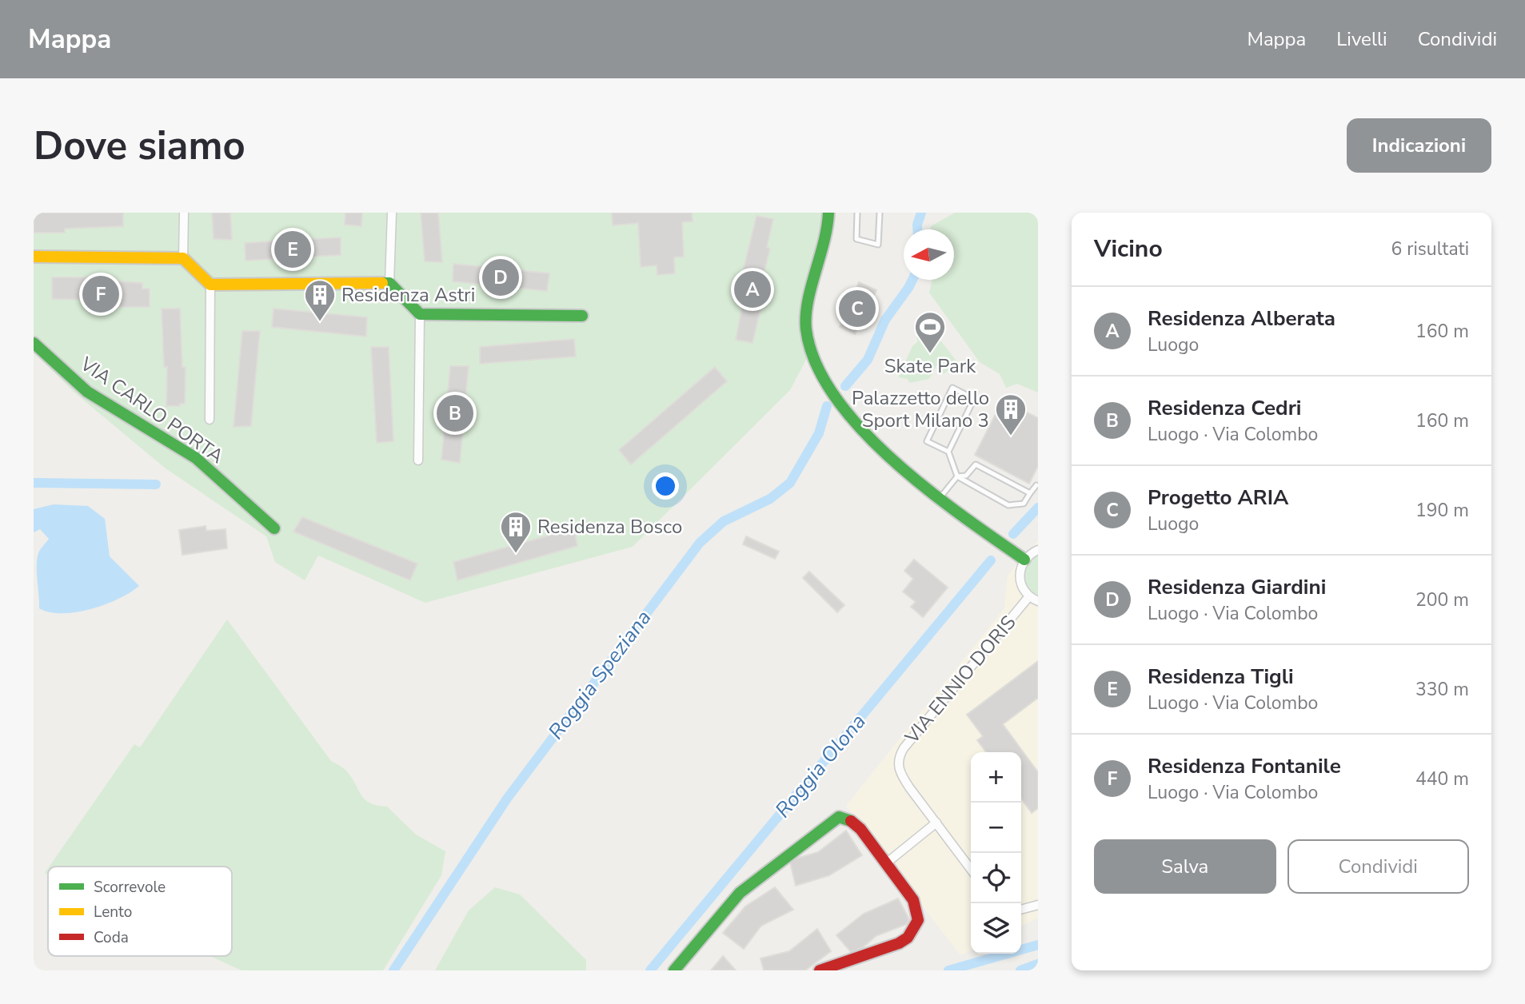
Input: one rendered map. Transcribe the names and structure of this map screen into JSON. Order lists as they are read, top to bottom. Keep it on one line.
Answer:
{"streets":{"street":["VIA CARLO PORTA","VIA ENNIO DORIS"]},"water":["Roggia Speziana","Roggia Olona"],"places":{"building":["Residenza Astri","Palazzetto dello Sport Milano 3","Residenza Bosco"],"sports":["Skate Park"]},"legend":["Scorrevole","Lento","Coda"],"north":"left","page":{"header":"Mappa","nav":["Mappa","Livelli","Condividi"],"buttons":["Indicazioni",["Salva","Condividi"]],"title":"Dove siamo","heading":["Vicino","6 risultati"],"pins":["E","D","A","F","C","B"],"list":[{"mark":"A","name":"Residenza Alberata","note":"Luogo","value":"160 m"},{"mark":"B","name":"Residenza Cedri","note":"Luogo · Via Colombo","value":"160 m"},{"mark":"C","name":"Progetto ARIA","note":"Luogo","value":"190 m"},{"mark":"D","name":"Residenza Giardini","note":"Luogo · Via Colombo","value":"200 m"},{"mark":"E","name":"Residenza Tigli","note":"Luogo · Via Colombo","value":"330 m"},{"mark":"F","name":"Residenza Fontanile","note":"Luogo · Via Colombo","value":"440 m"}],"map_buttons":["+","−"]}}
